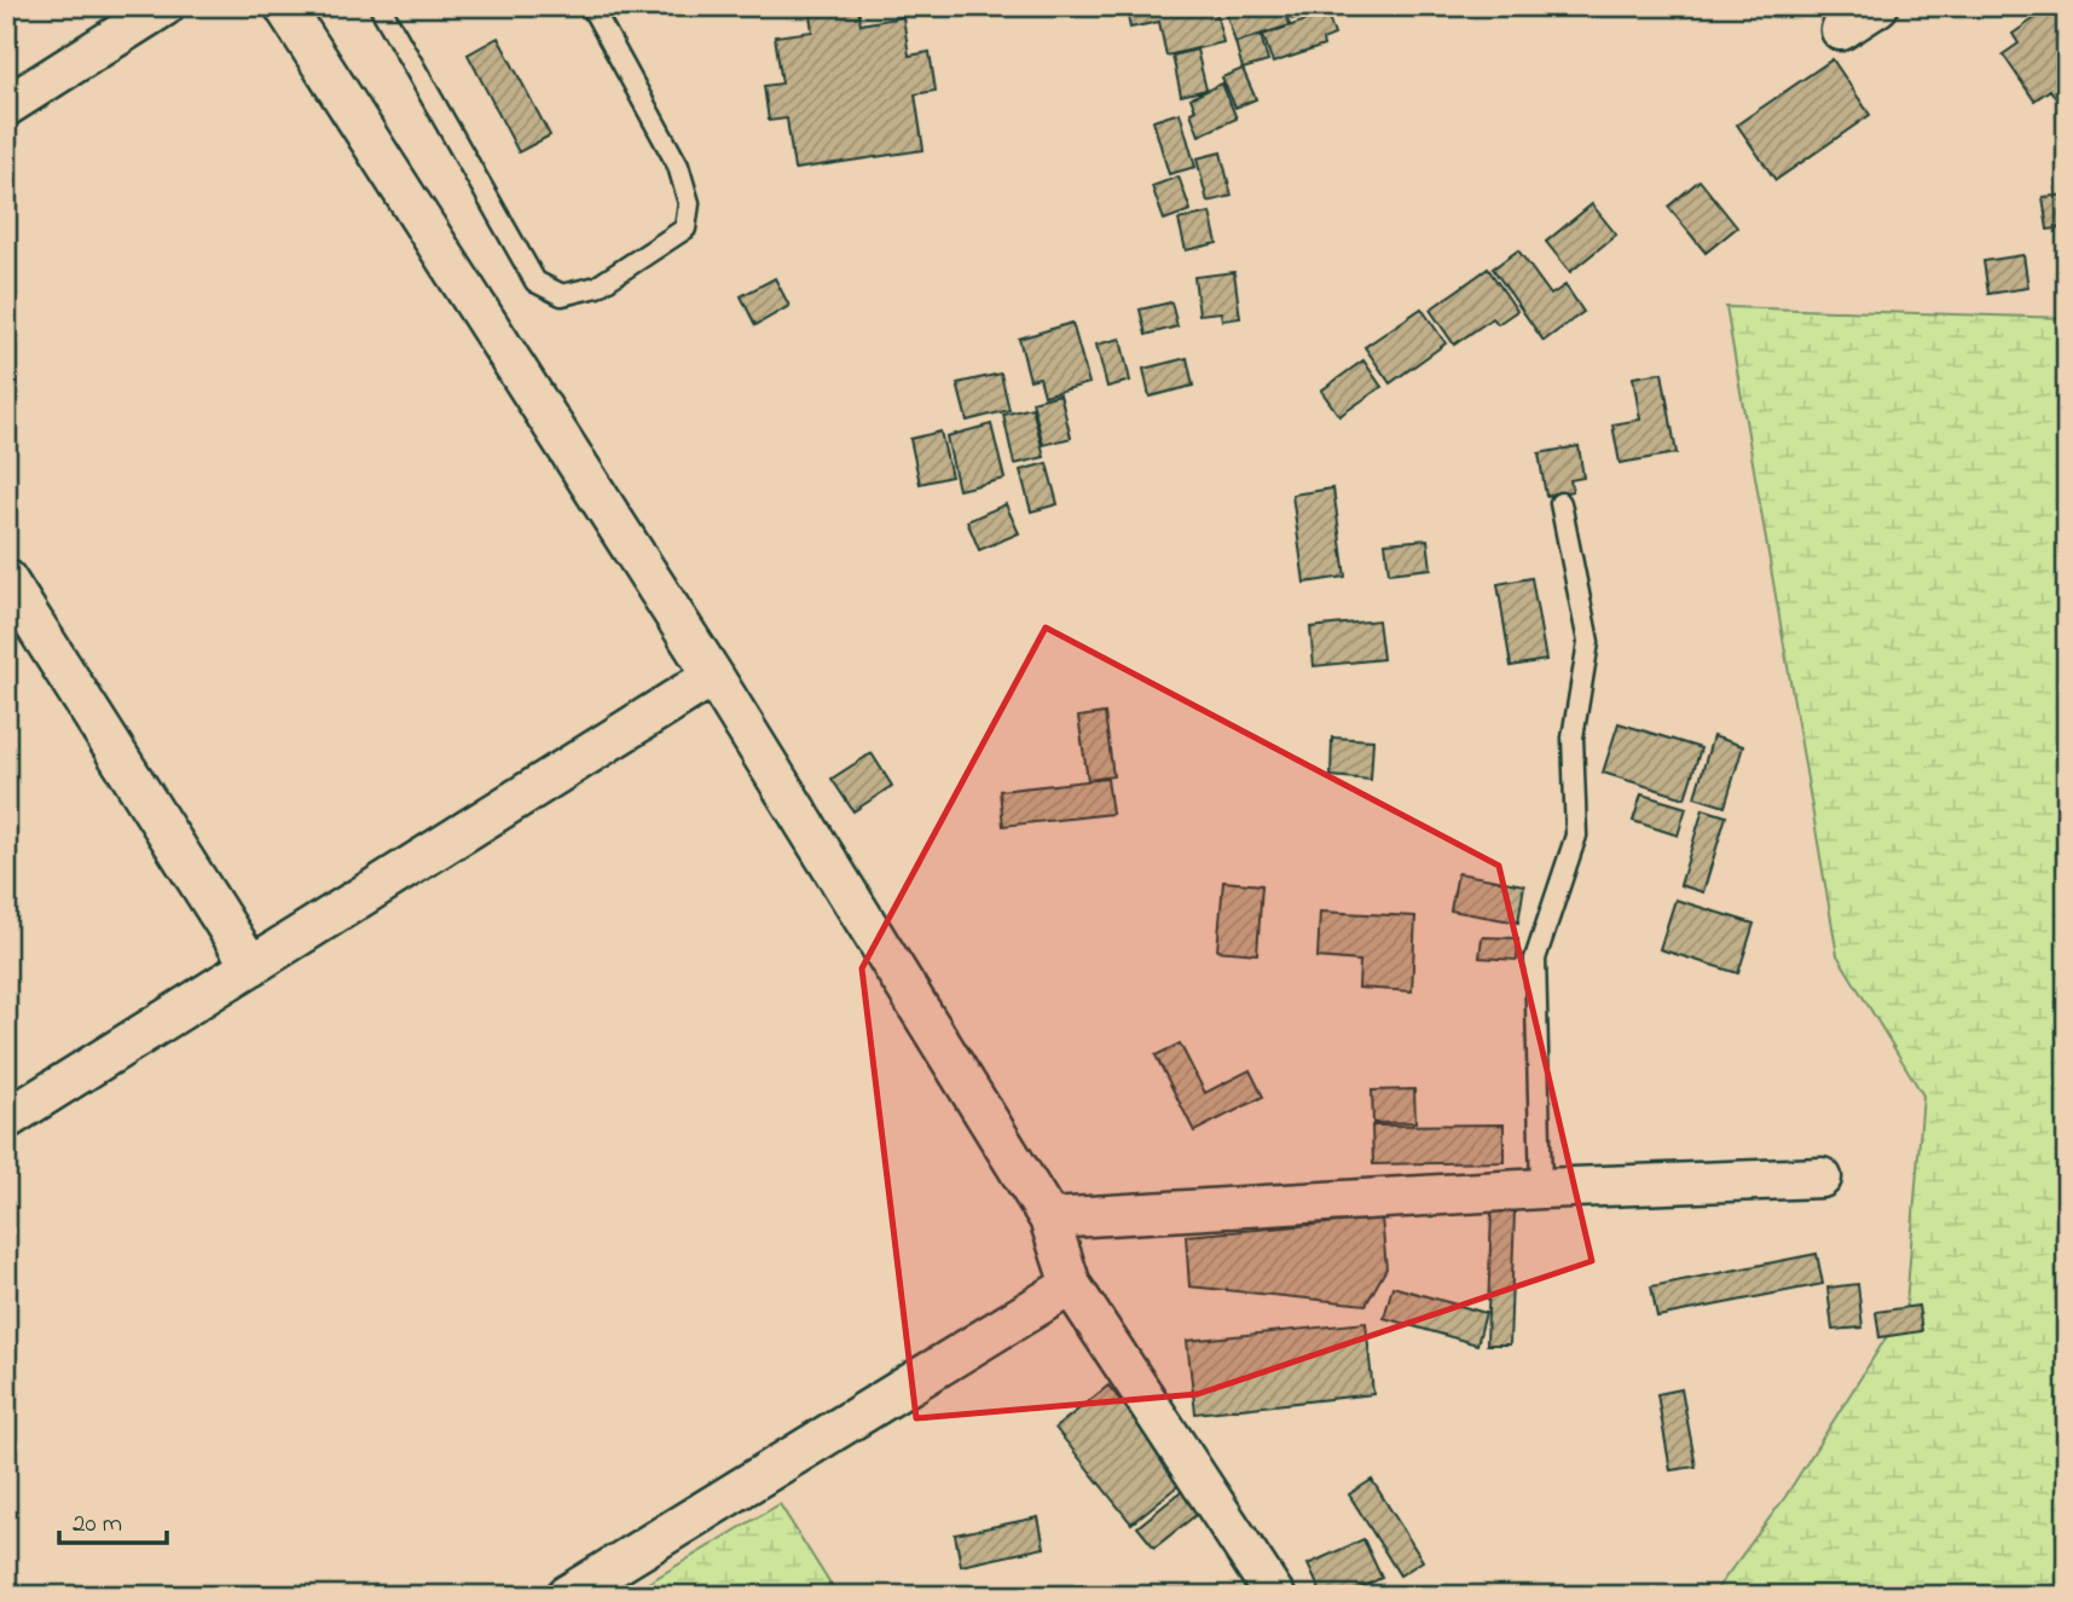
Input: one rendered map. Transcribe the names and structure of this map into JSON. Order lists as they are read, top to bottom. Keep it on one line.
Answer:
{"scale_bar":"20 m"}
